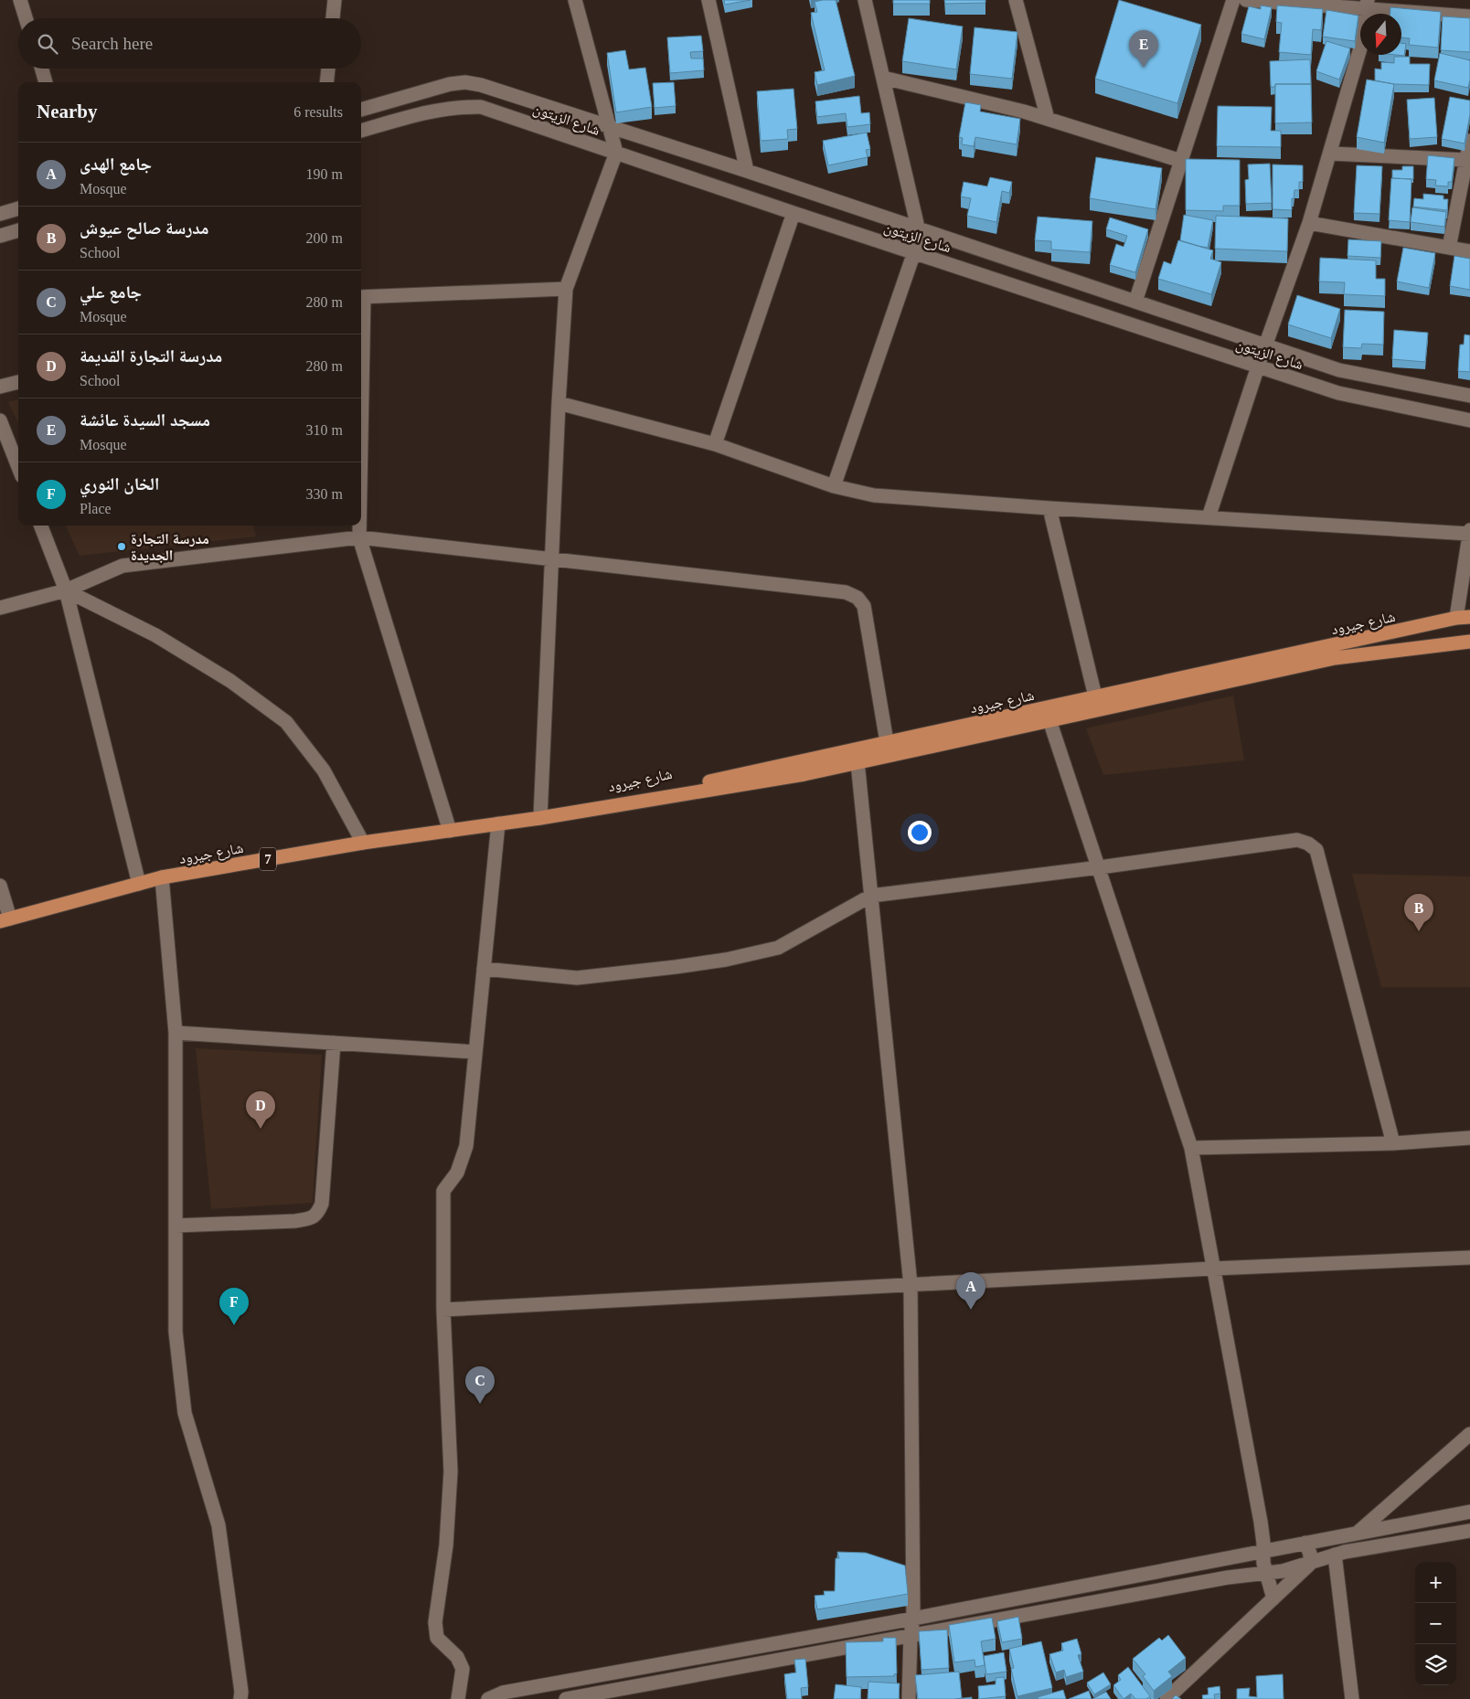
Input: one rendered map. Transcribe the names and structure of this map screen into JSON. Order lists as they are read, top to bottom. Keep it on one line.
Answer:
{"streets":{"main road":["شارع جيرود","7"],"street":["شارع الزيتون"]},"places":["مدرسة التجارة الجديدة"],"north":"bottom","page":{"search":"Search here","pins":["E","B","D","A","F","C"],"heading":["Nearby","6 results"],"list":[{"mark":"A","name":"جامع الهدى","note":"Mosque","value":"190 m"},{"mark":"B","name":"مدرسة صالح عيوش","note":"School","value":"200 m"},{"mark":"C","name":"جامع علي","note":"Mosque","value":"280 m"},{"mark":"D","name":"مدرسة التجارة القديمة","note":"School","value":"280 m"},{"mark":"E","name":"مسجد السيدة عائشة","note":"Mosque","value":"310 m"},{"mark":"F","name":"الخان النوري","note":"Place","value":"330 m"}],"map_buttons":["+","−"]}}
